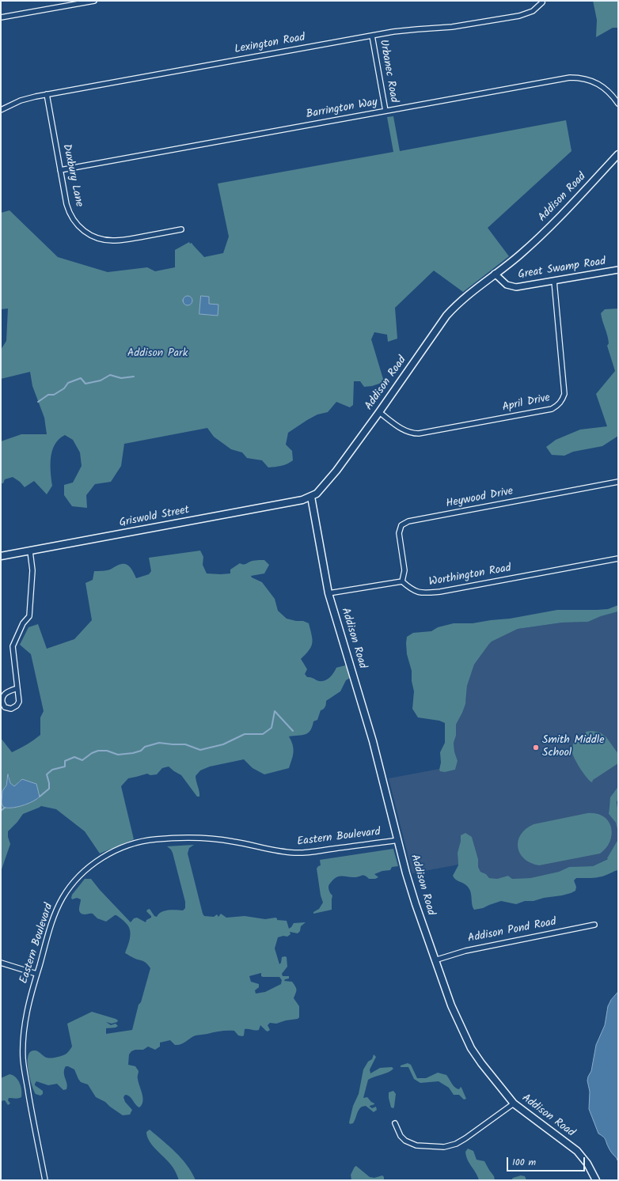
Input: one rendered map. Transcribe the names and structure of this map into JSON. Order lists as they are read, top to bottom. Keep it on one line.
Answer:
{"streets":{"main road":["Addison Road","Griswold Street"],"street":["Lexington Road","Urbanec Road","Barrington Way","Duxbury Lane","Great Swamp Road","April Drive","Heywood Drive","Worthington Road","Eastern Boulevard","Addison Pond Road"]},"crossings":[["Lexington Road","Urbanec Road"],["Lexington Road","Duxbury Lane"],["Urbanec Road","Barrington Way"],["Barrington Way","Duxbury Lane"],["Addison Road","Great Swamp Road"],["Addison Road","April Drive"],["Addison Road","Griswold Street"],["Addison Road","Eastern Boulevard"],["Addison Road","Addison Pond Road"],["Great Swamp Road","April Drive"],["Heywood Drive","Worthington Road"]],"parks":["Addison Park"],"places":["Smith Middle School"],"scale_bar":"100 m"}
